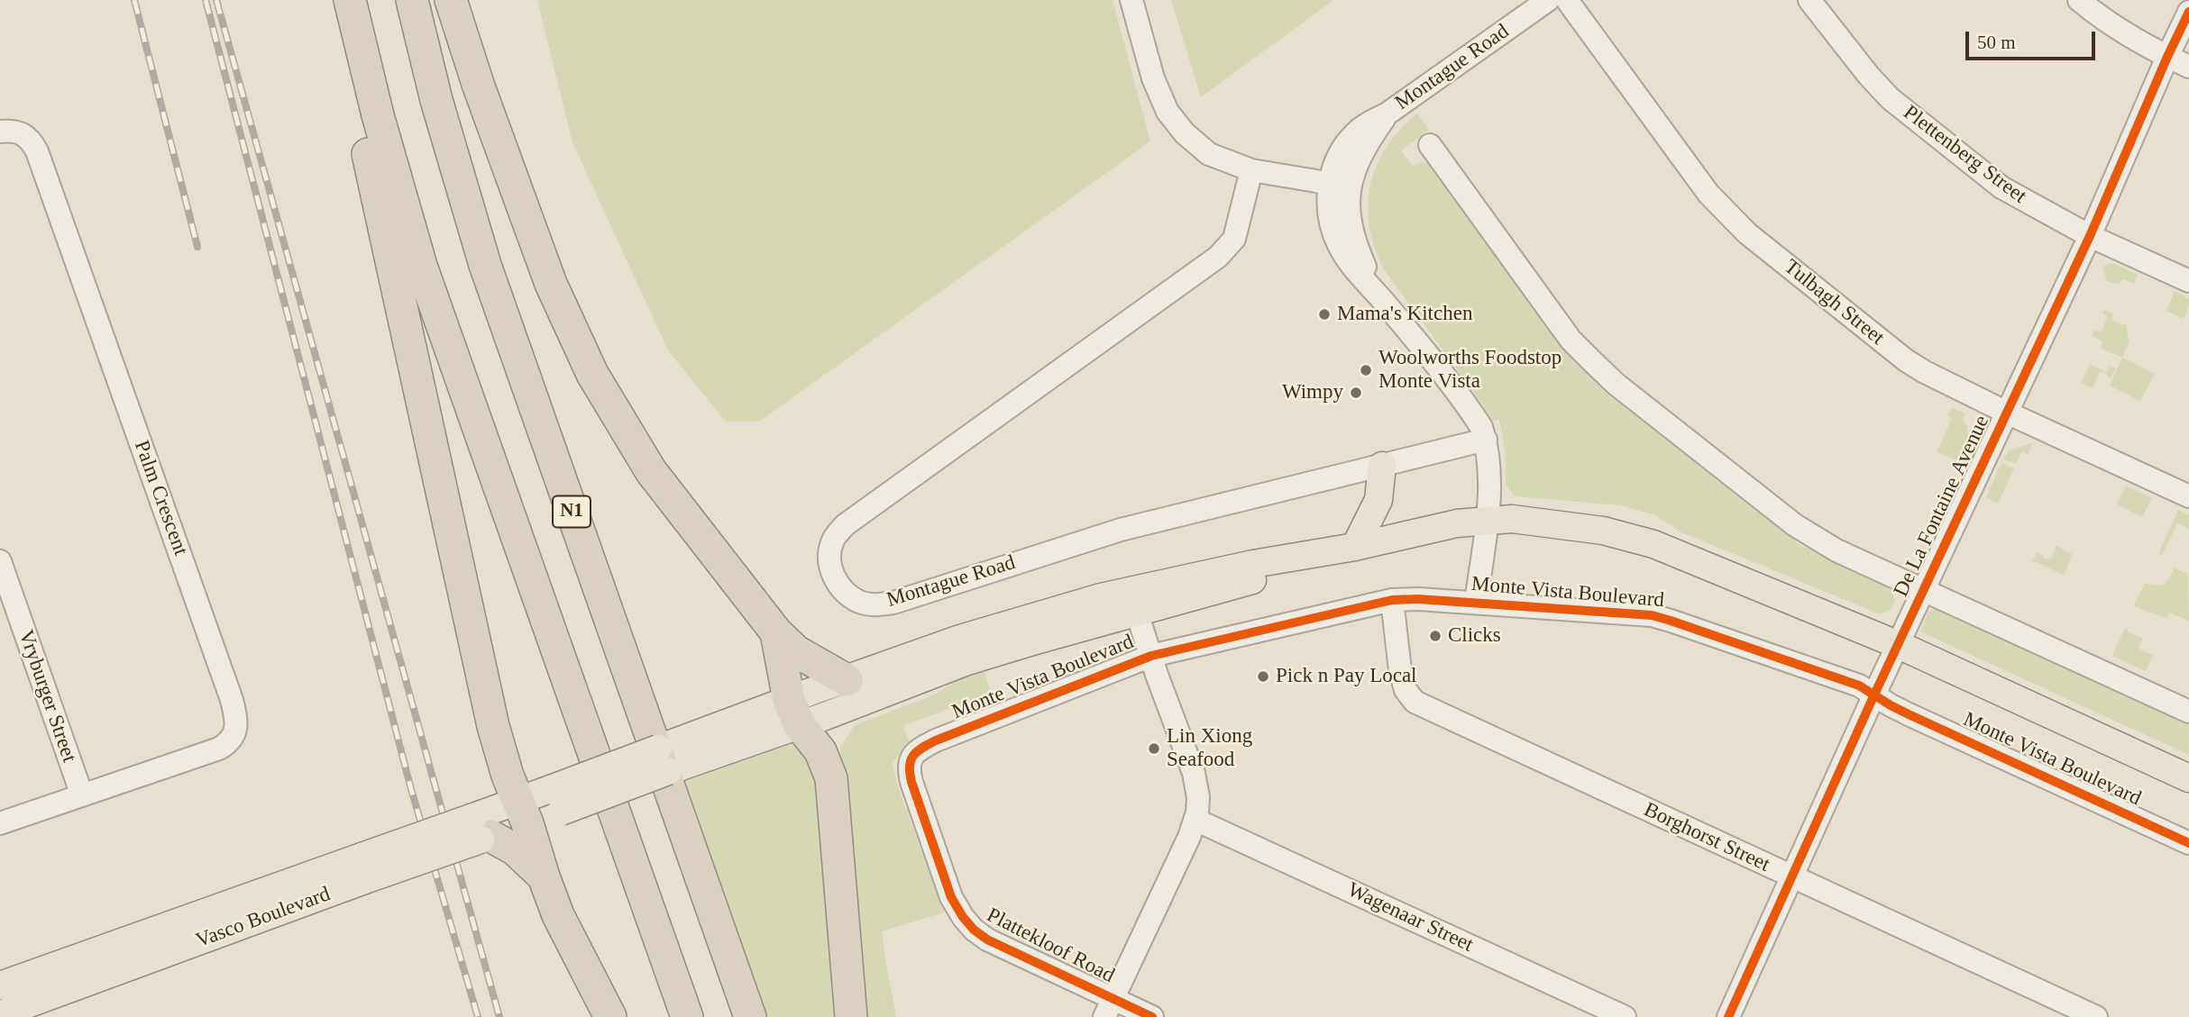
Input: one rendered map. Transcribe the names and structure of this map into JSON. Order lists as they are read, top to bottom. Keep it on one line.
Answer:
{"streets":{"highway":["N1"],"main road":["Monte Vista Boulevard","Vasco Boulevard"],"street":["Montague Road","Plettenberg Street","Tulbagh Street","Palm Crescent","De La Fontaine Avenue","Vryburger Street","Borghorst Street","Wagenaar Street","Plattekloof Road"]},"crossings":[["Plettenberg Street","De La Fontaine Avenue"],["Tulbagh Street","De La Fontaine Avenue"],["Palm Crescent","Vryburger Street"],["De La Fontaine Avenue","Monte Vista Boulevard"],["De La Fontaine Avenue","Borghorst Street"],["Monte Vista Boulevard","Borghorst Street"],["Monte Vista Boulevard","Vasco Boulevard"],["Monte Vista Boulevard","Plattekloof Road"]],"places":["Mama's Kitchen","Woolworths Foodstop Monte Vista","Wimpy","Clicks","Pick n Pay Local","Lin Xiong Seafood"],"scale_bar":"50 m"}
